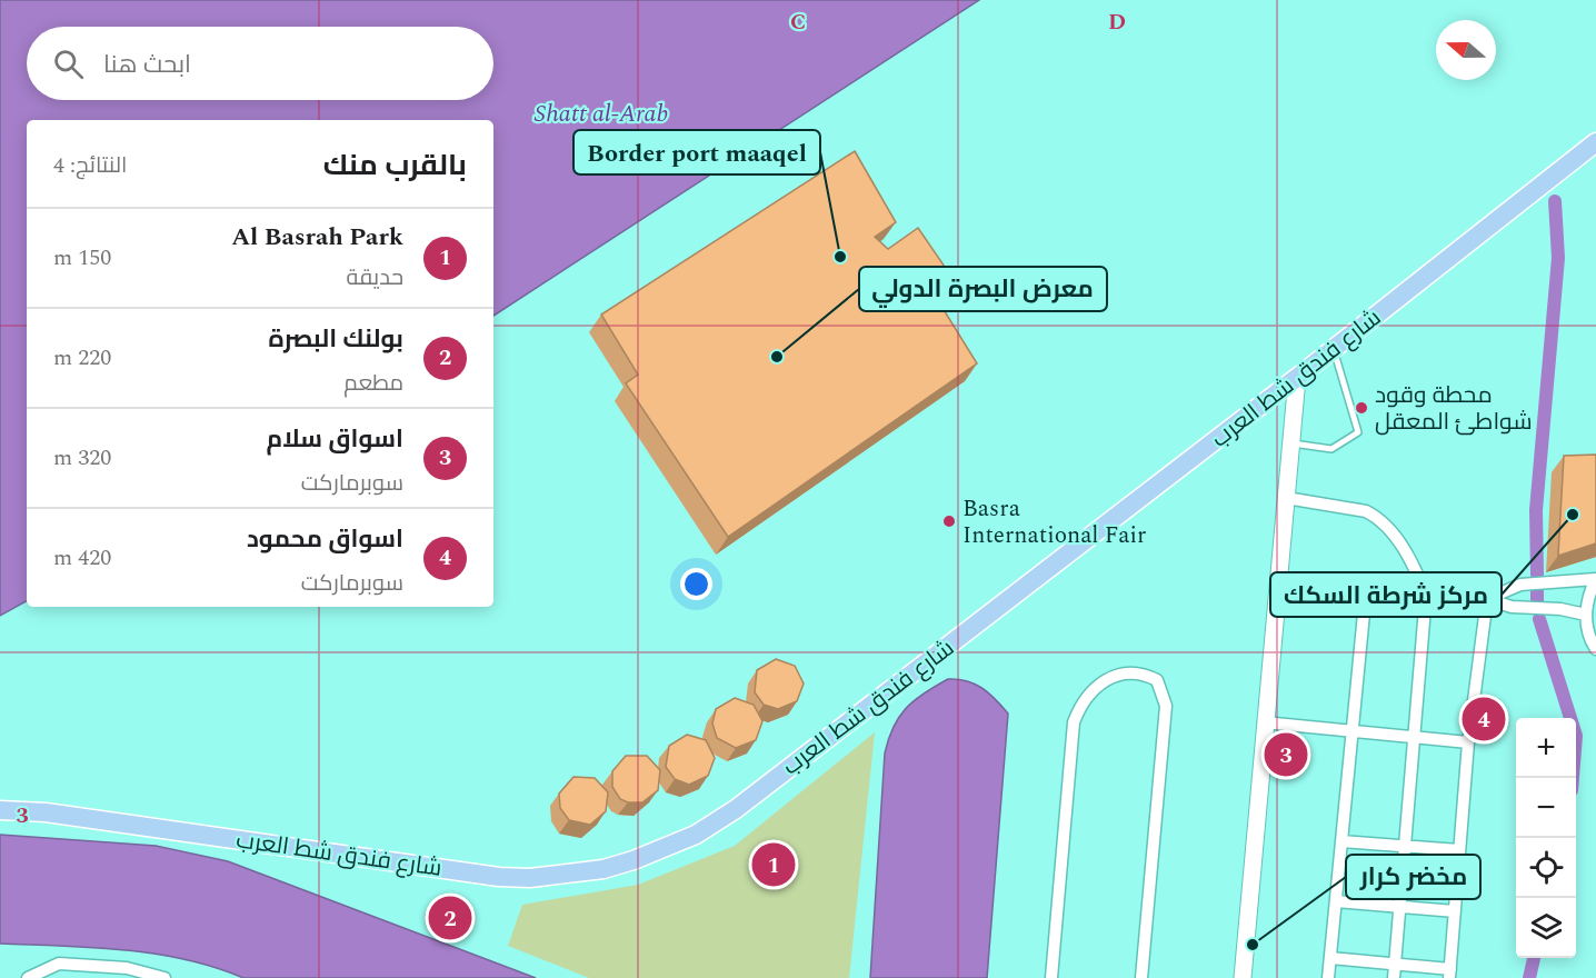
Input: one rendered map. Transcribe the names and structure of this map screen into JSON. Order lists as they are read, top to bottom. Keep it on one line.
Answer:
{"streets":{"main road":["شارع فندق شط العرب"]},"water":["Shatt al-Arab"],"places":["Border port maaqel","معرض البصرة الدولي","محطة وقود شواطئ المعقل","مركز شرطة السكك","Basra International Fair","مخضر كرار"],"north":"left","page":{"search":"ابحث هنا","heading":["بالقرب منك","النتائج: 4"],"list":[{"mark":"1","name":"Al Basrah Park","note":"حديقة","value":"150 m"},{"mark":"2","name":"بولنك البصرة","note":"مطعم","value":"220 m"},{"mark":"3","name":"اسواق سلام","note":"سوبرماركت","value":"320 m"},{"mark":"4","name":"اسواق محمود","note":"سوبرماركت","value":"420 m"}],"pins":["4","3","1","2"],"map_buttons":["+","−"]},"grid":{"columns":["C","D"],"rows":["3"]}}
